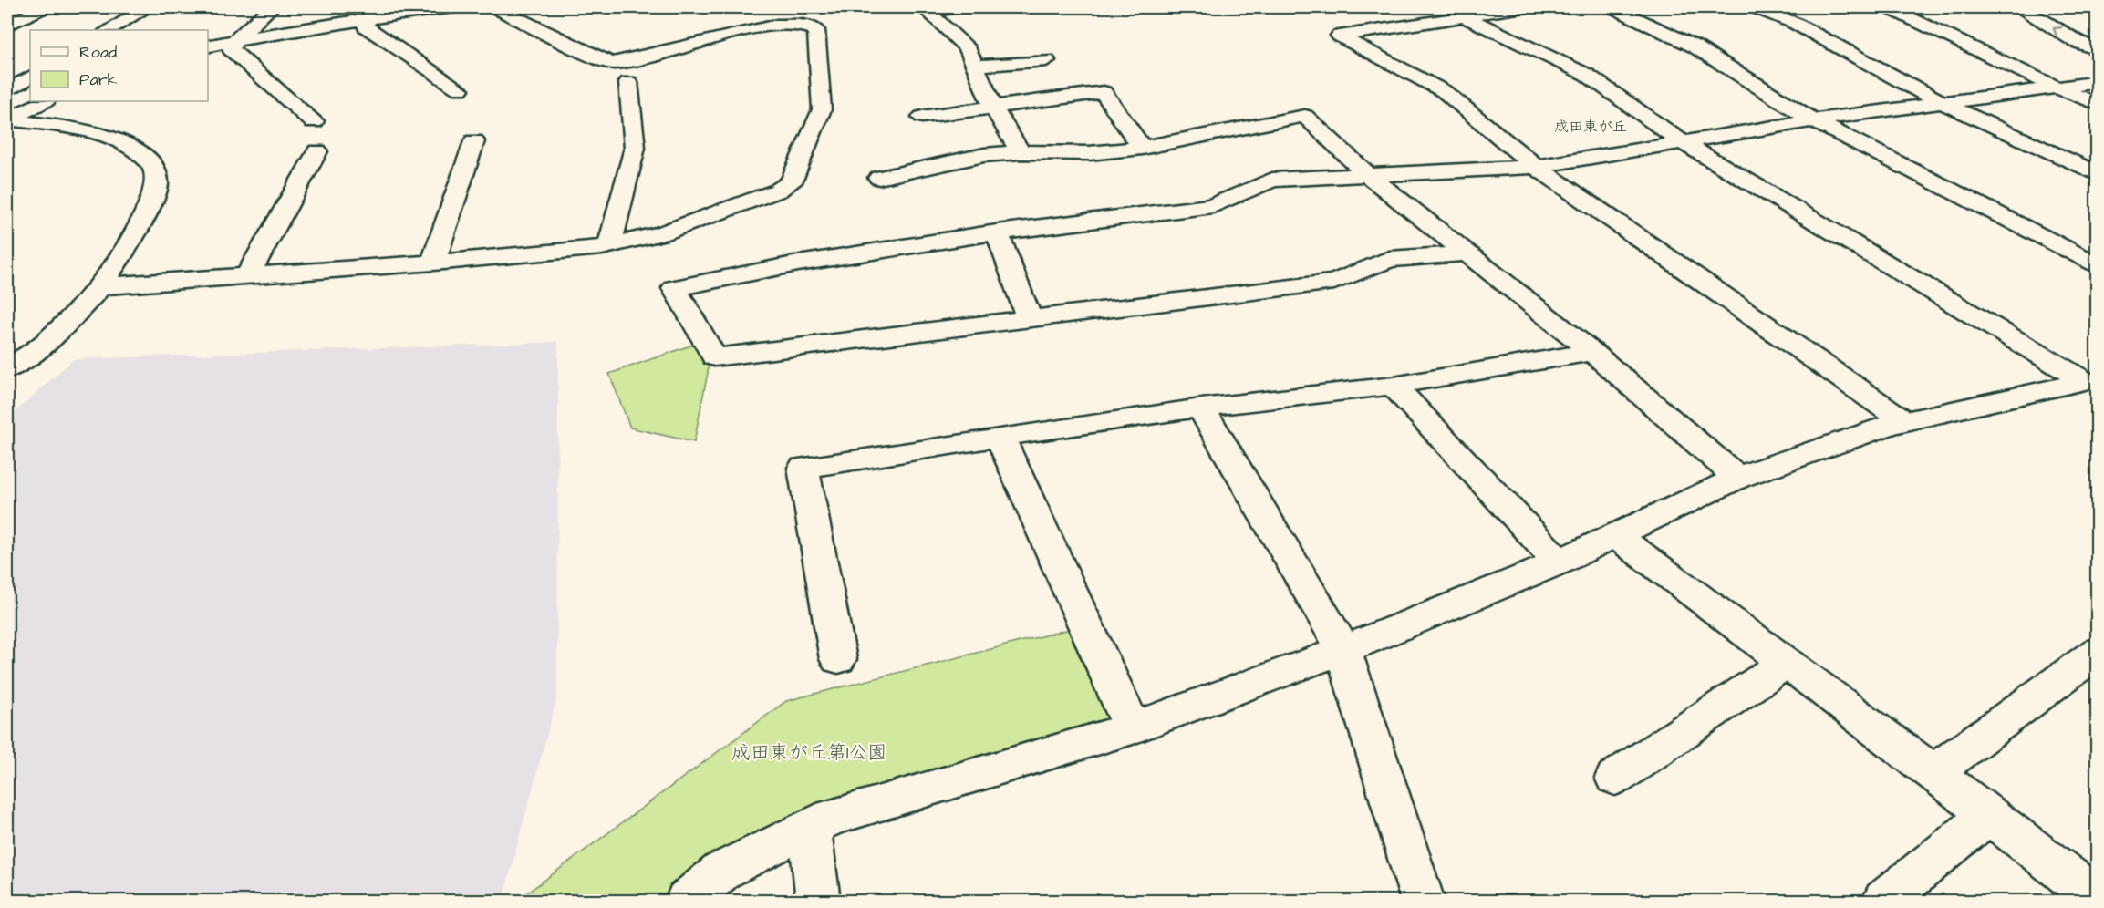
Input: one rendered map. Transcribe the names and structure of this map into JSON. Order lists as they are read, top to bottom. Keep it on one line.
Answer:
{"districts":["成田東が丘"],"parks":["成田東が丘第1公園"],"legend":["Road","Park"]}
